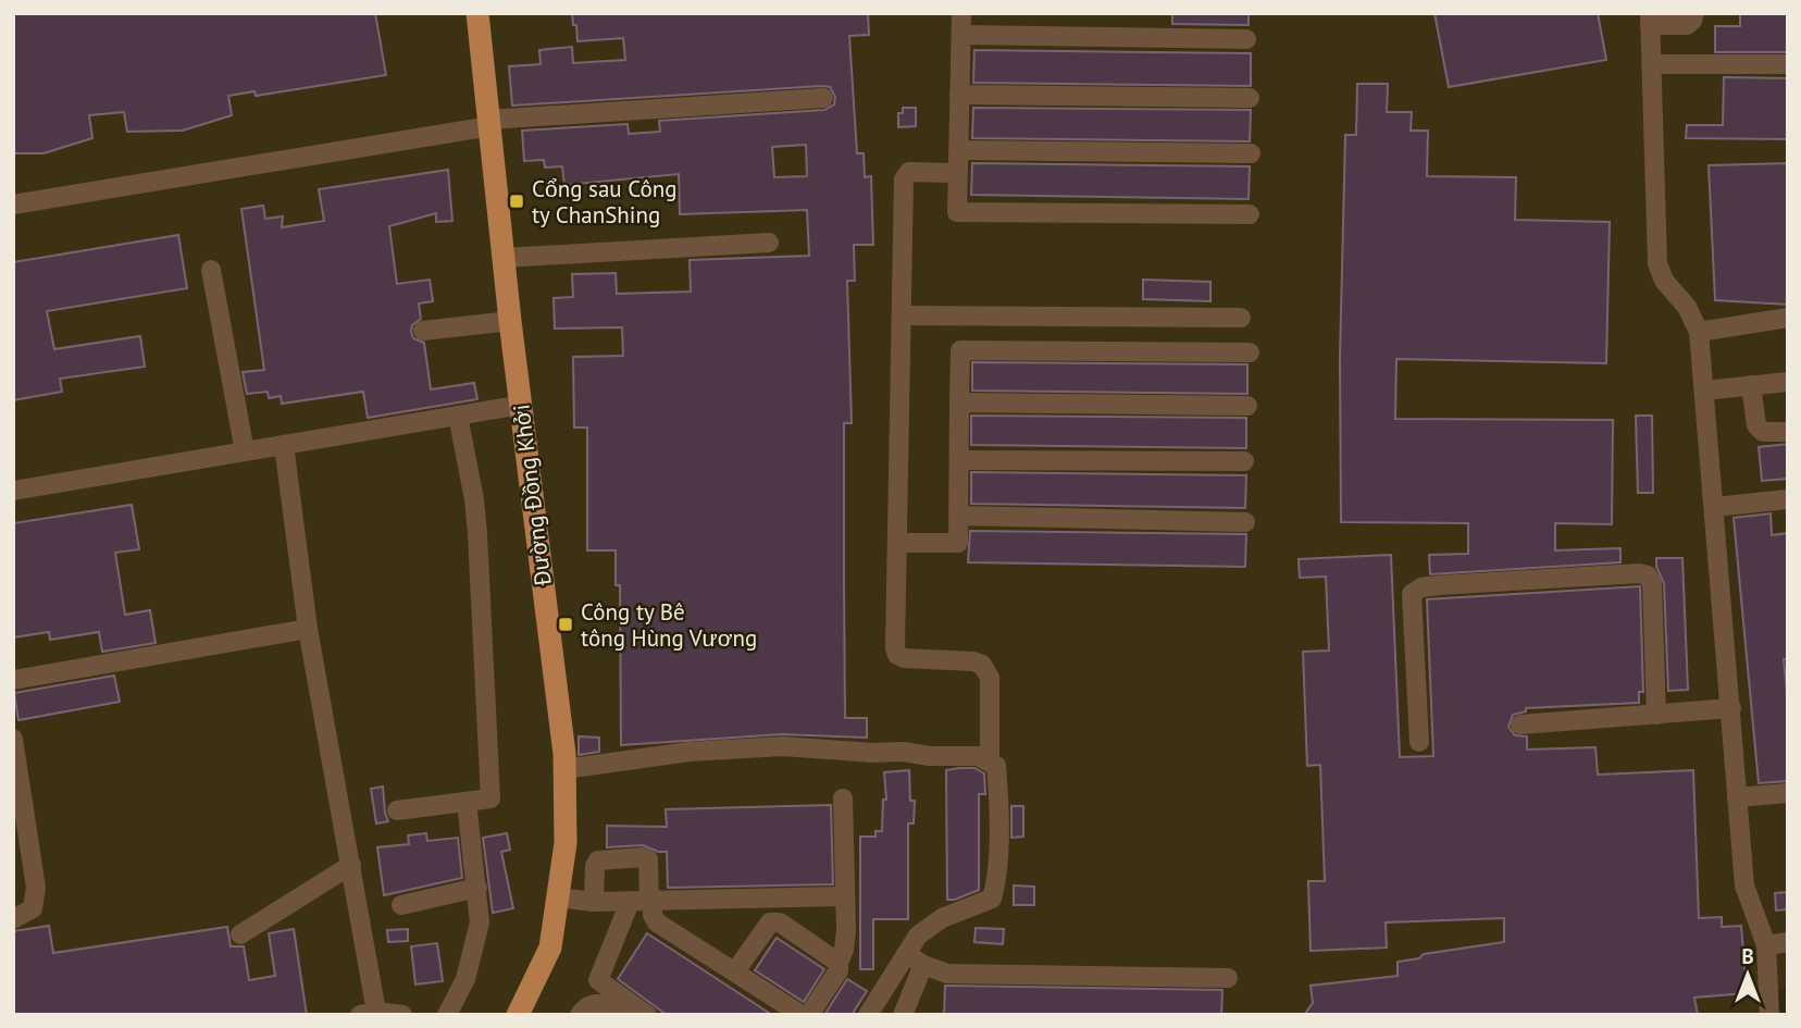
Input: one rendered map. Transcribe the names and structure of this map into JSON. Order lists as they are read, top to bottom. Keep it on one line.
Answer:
{"streets":{"main road":["Đường Đồng Khởi"]},"places":{"transit":["Cổng sau Công ty ChanShing","Công ty Bê tông Hùng Vương"]},"north":"top"}
